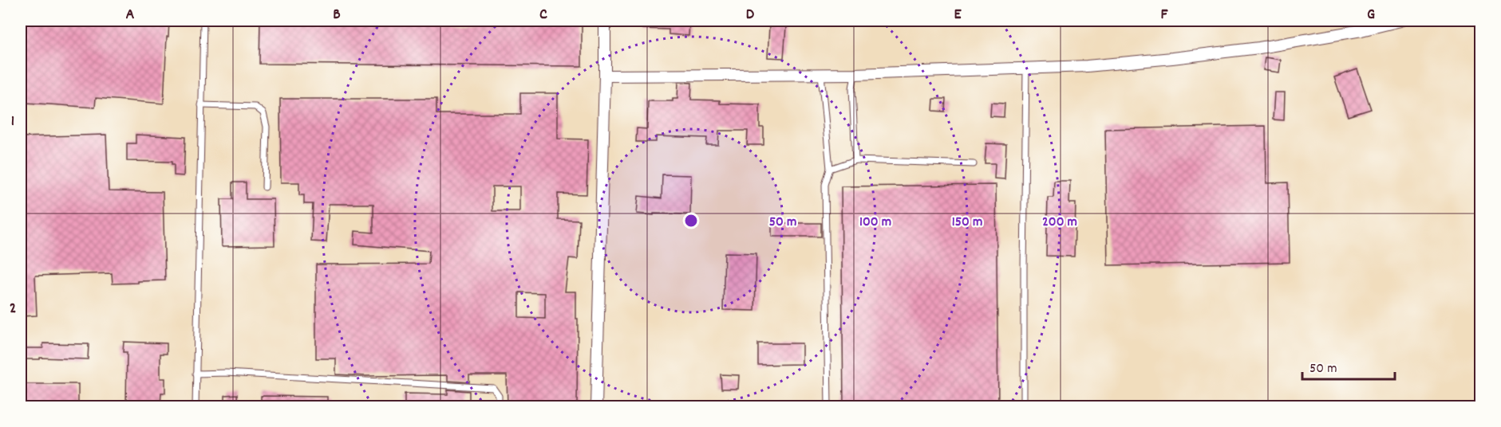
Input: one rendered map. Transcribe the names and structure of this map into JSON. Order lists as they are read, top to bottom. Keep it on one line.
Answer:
{"scale_bar":"50 m","grid":{"columns":["A","B","C","D","E","F","G"],"rows":["1","2"]},"rings":["50 m","100 m","150 m","200 m"]}
